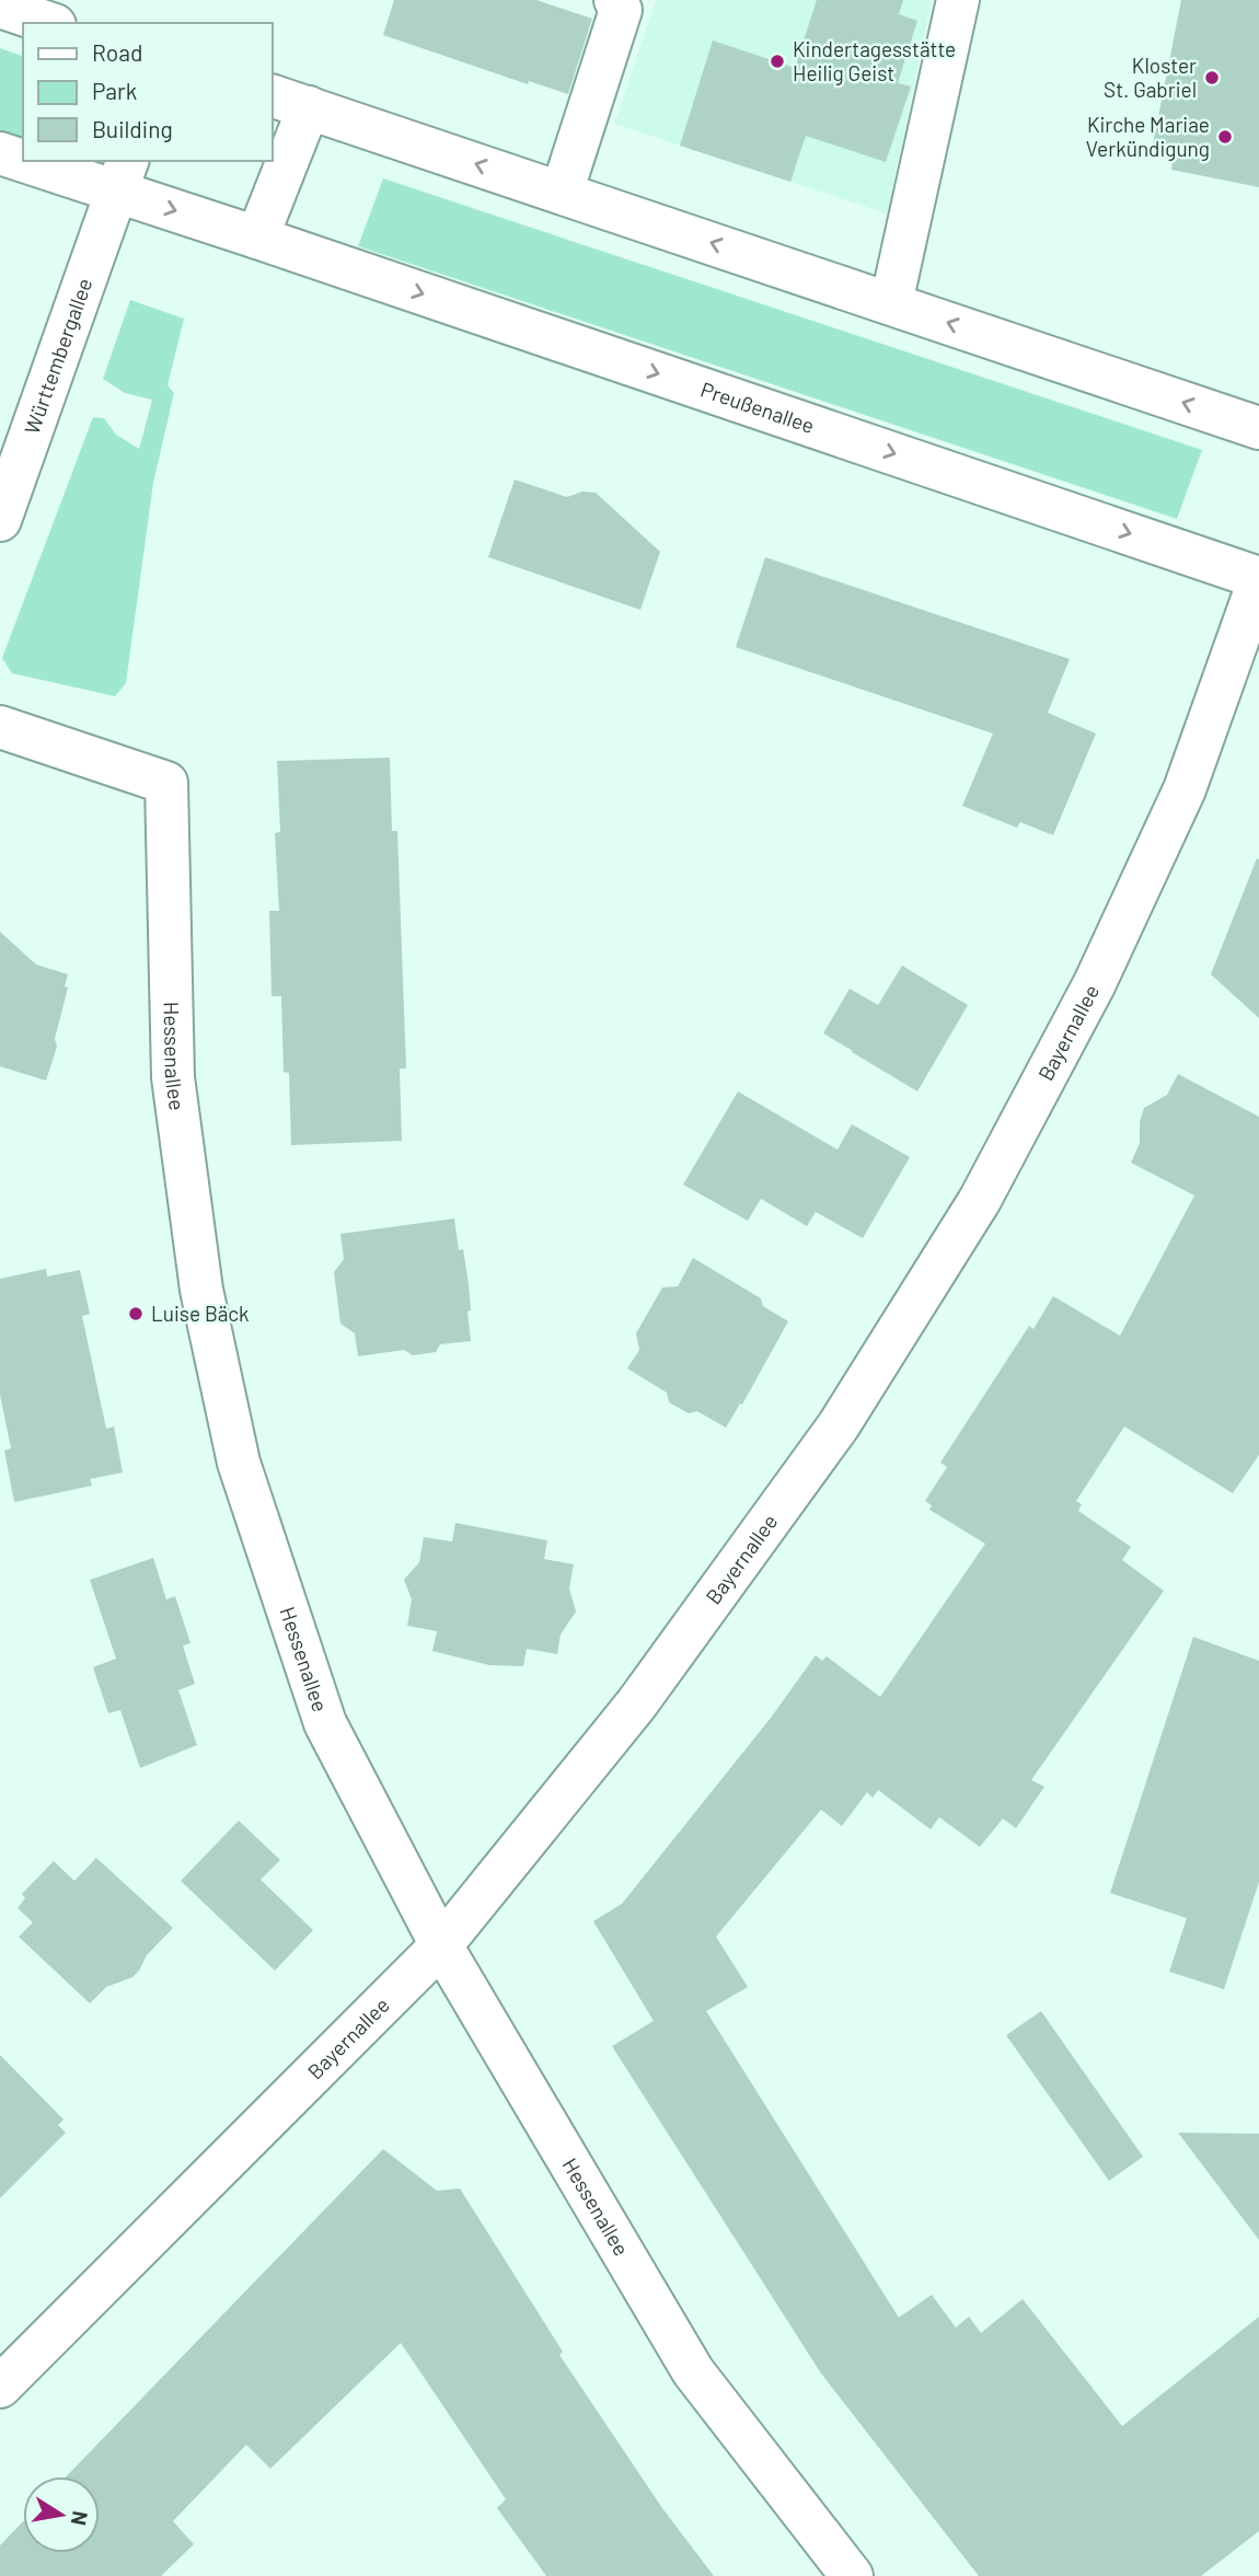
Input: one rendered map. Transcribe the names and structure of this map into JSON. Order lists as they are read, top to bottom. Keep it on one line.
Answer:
{"streets":{"street":["Württembergallee","Preußenallee","Bayernallee","Hessenallee"]},"crossings":[["Württembergallee","Preußenallee"],["Preußenallee","Bayernallee"],["Bayernallee","Hessenallee"]],"places":["Kindertagesstätte Heilig Geist","Kloster St. Gabriel","Kirche Mariae Verkündigung","Luise Bäck"],"legend":["Road","Park","Building"],"north":"right"}
